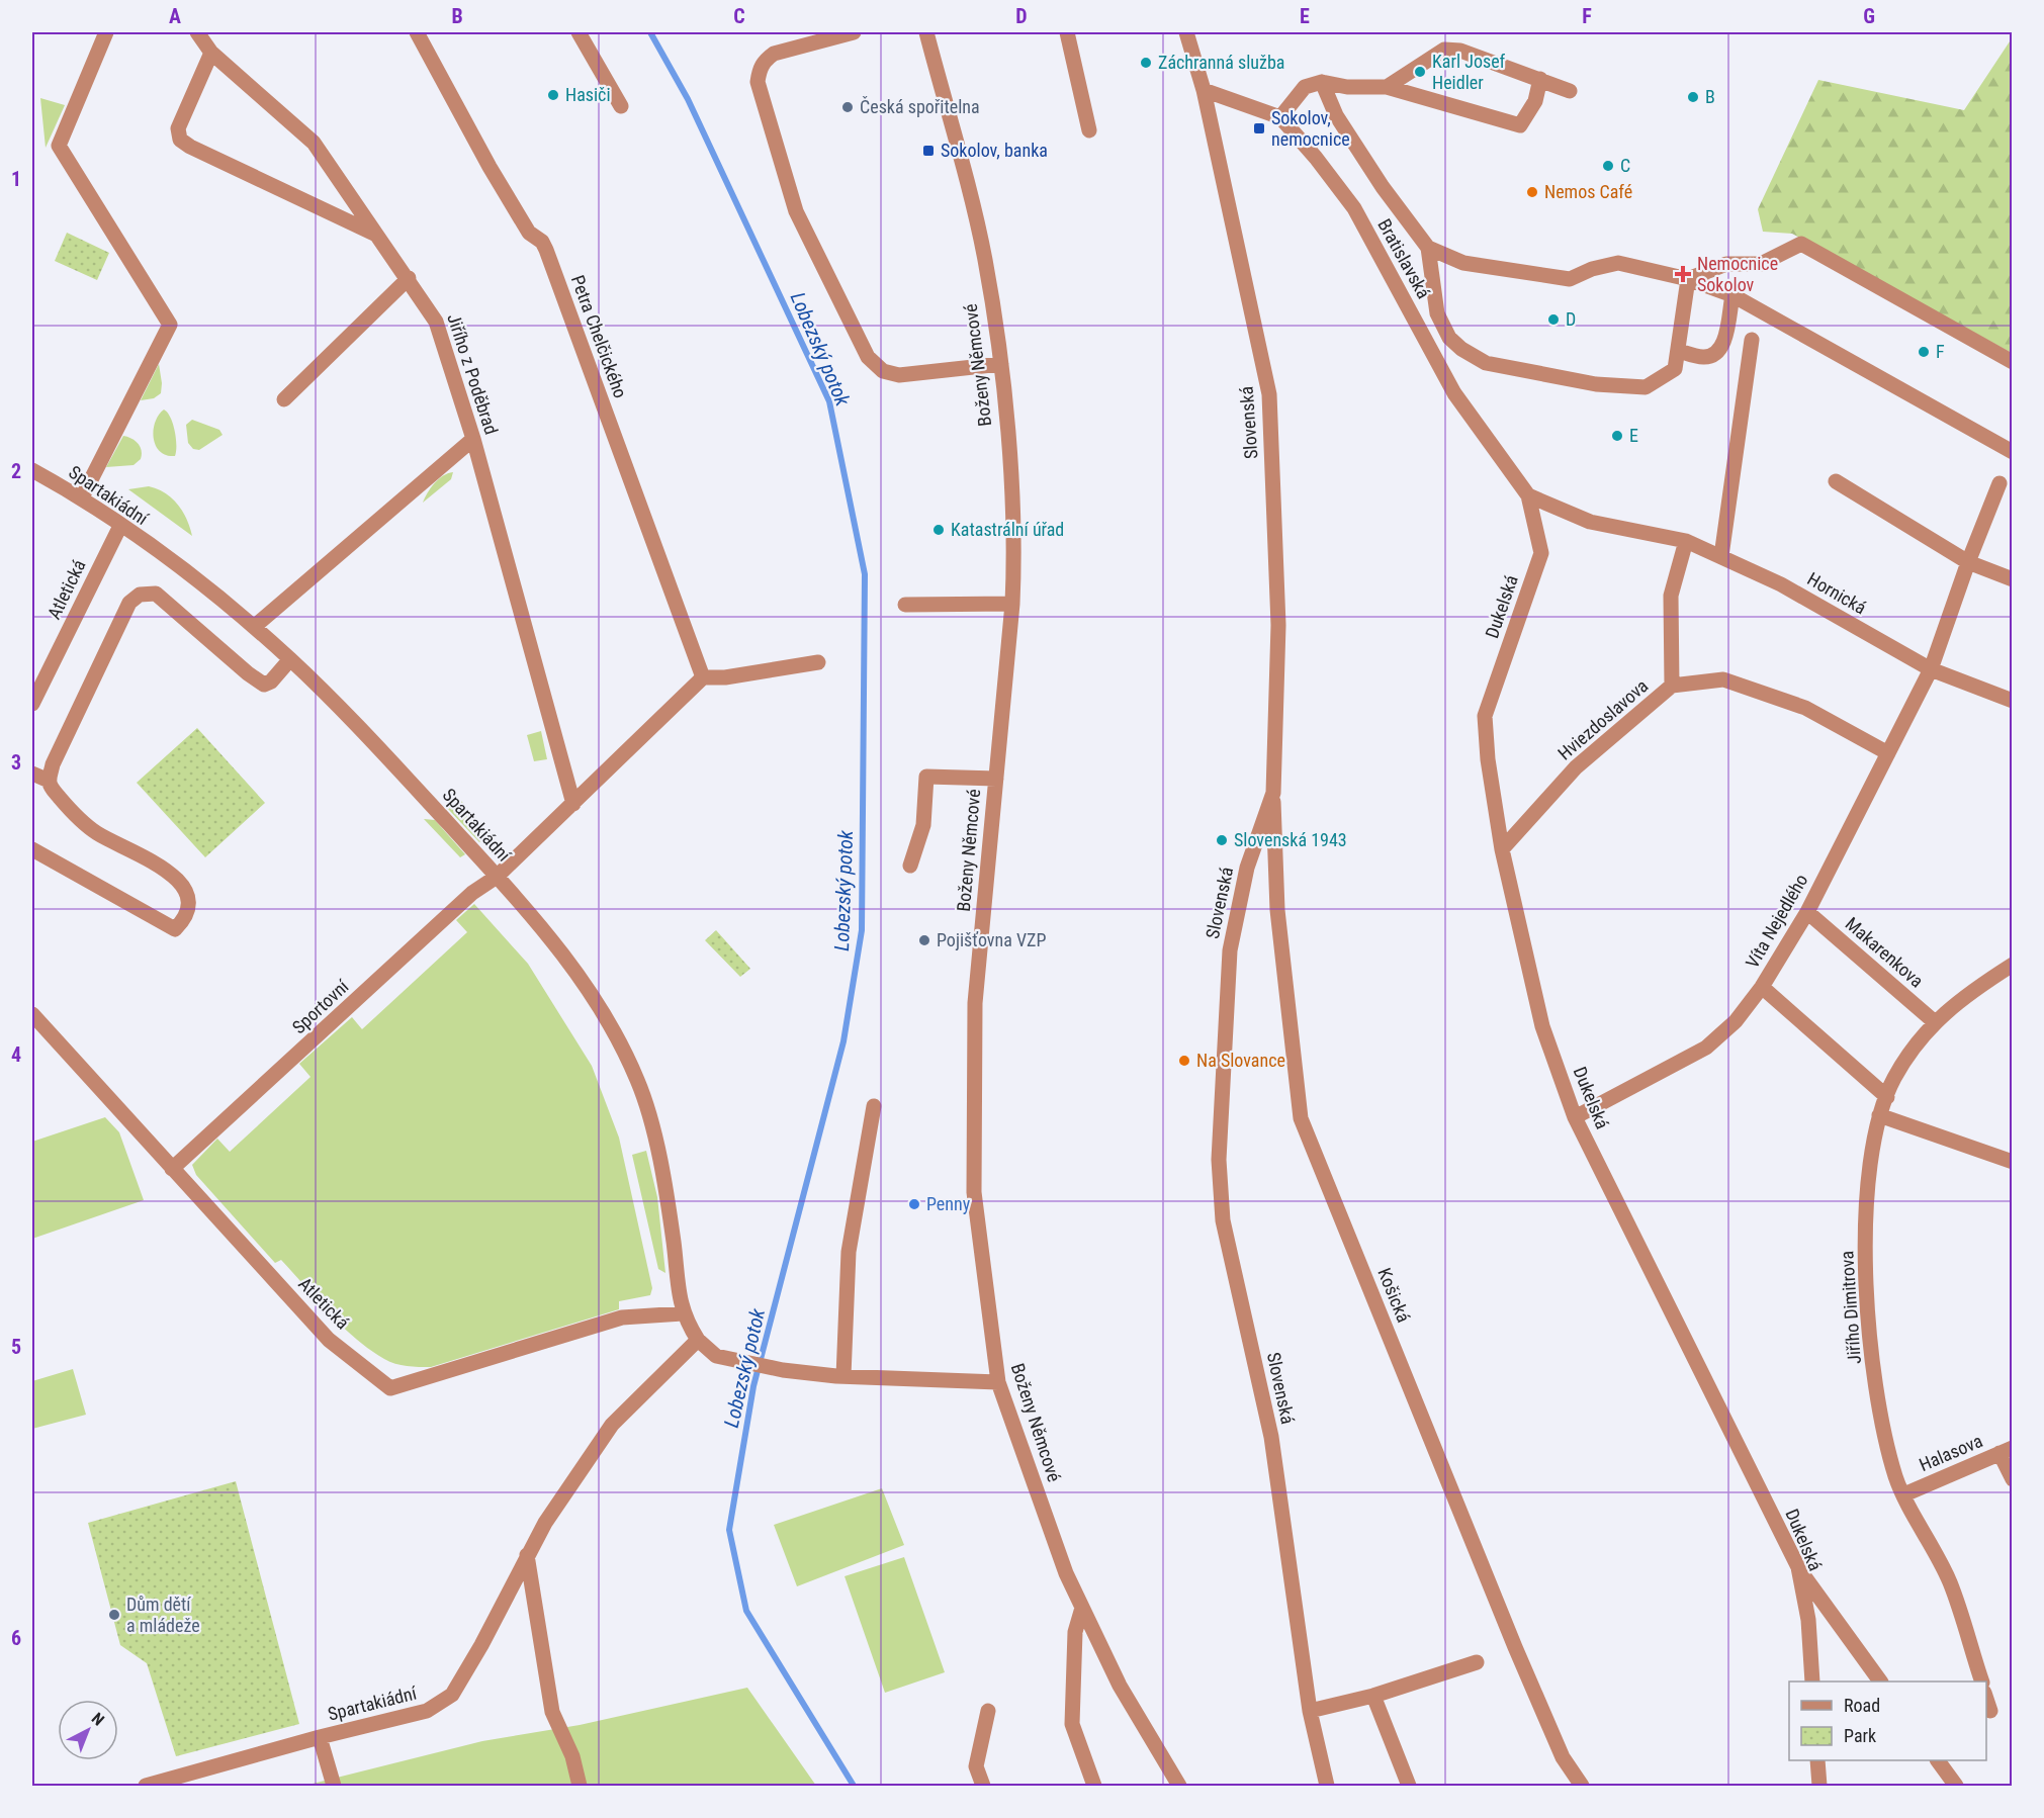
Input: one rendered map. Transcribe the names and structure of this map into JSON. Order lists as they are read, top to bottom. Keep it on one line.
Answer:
{"streets":{"street":["Bratislavská","Petra Chelčického","Boženy Němcové","Jiřího z Poděbrad","Slovenská","Spartakiádní","Atletická","Hornická","Dukelská","Hviezdoslavova","Víta Nejedlého","Makarenkova","Sportovní","Košická","Jiřího Dimitrova","Halasova"]},"crossings":[["Bratislavská","Hornická"],["Bratislavská","Dukelská"],["Petra Chelčického","Sportovní"],["Boženy Němcové","Spartakiádní"],["Jiřího z Poděbrad","Sportovní"],["Slovenská","Košická"],["Spartakiádní","Atletická"],["Spartakiádní","Sportovní"],["Atletická","Sportovní"],["Hornická","Dukelská"],["Hornická","Víta Nejedlého"],["Dukelská","Hviezdoslavova"],["Dukelská","Víta Nejedlého"],["Hviezdoslavova","Víta Nejedlého"],["Víta Nejedlého","Makarenkova"],["Makarenkova","Jiřího Dimitrova"],["Jiřího Dimitrova","Halasova"]],"water":["Lobezský potok"],"places":{"other":["Záchranná služba","Karl Josef Heidler","Hasiči","B","Česká spořitelna","C","Nemos Café","D","F","E","Katastrální úřad","Slovenská 1943","Pojišťovna VZP","Na Slovance","Penny","Dům dětí a mládeže"],"transit":["Sokolov, nemocnice","Sokolov, banka"],"health":["Nemocnice Sokolov"]},"legend":["Road","Park"],"north":"top right","grid":{"columns":["A","B","C","D","E","F","G"],"rows":["1","2","3","4","5","6"]}}
